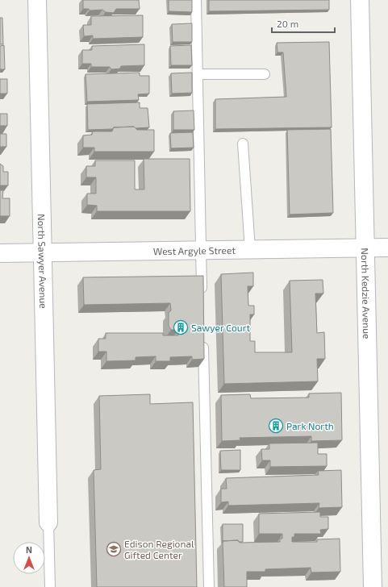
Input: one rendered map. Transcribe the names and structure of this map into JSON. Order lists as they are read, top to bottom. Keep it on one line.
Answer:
{"streets":{"street":["West Argyle Street","North Sawyer Avenue","North Kedzie Avenue"]},"crossings":[["West Argyle Street","North Sawyer Avenue"],["West Argyle Street","North Kedzie Avenue"]],"places":{"building":["Sawyer Court","Park North"],"school or university":["Edison Regional Gifted Center"]},"scale_bar":"20 m","north":"top"}
